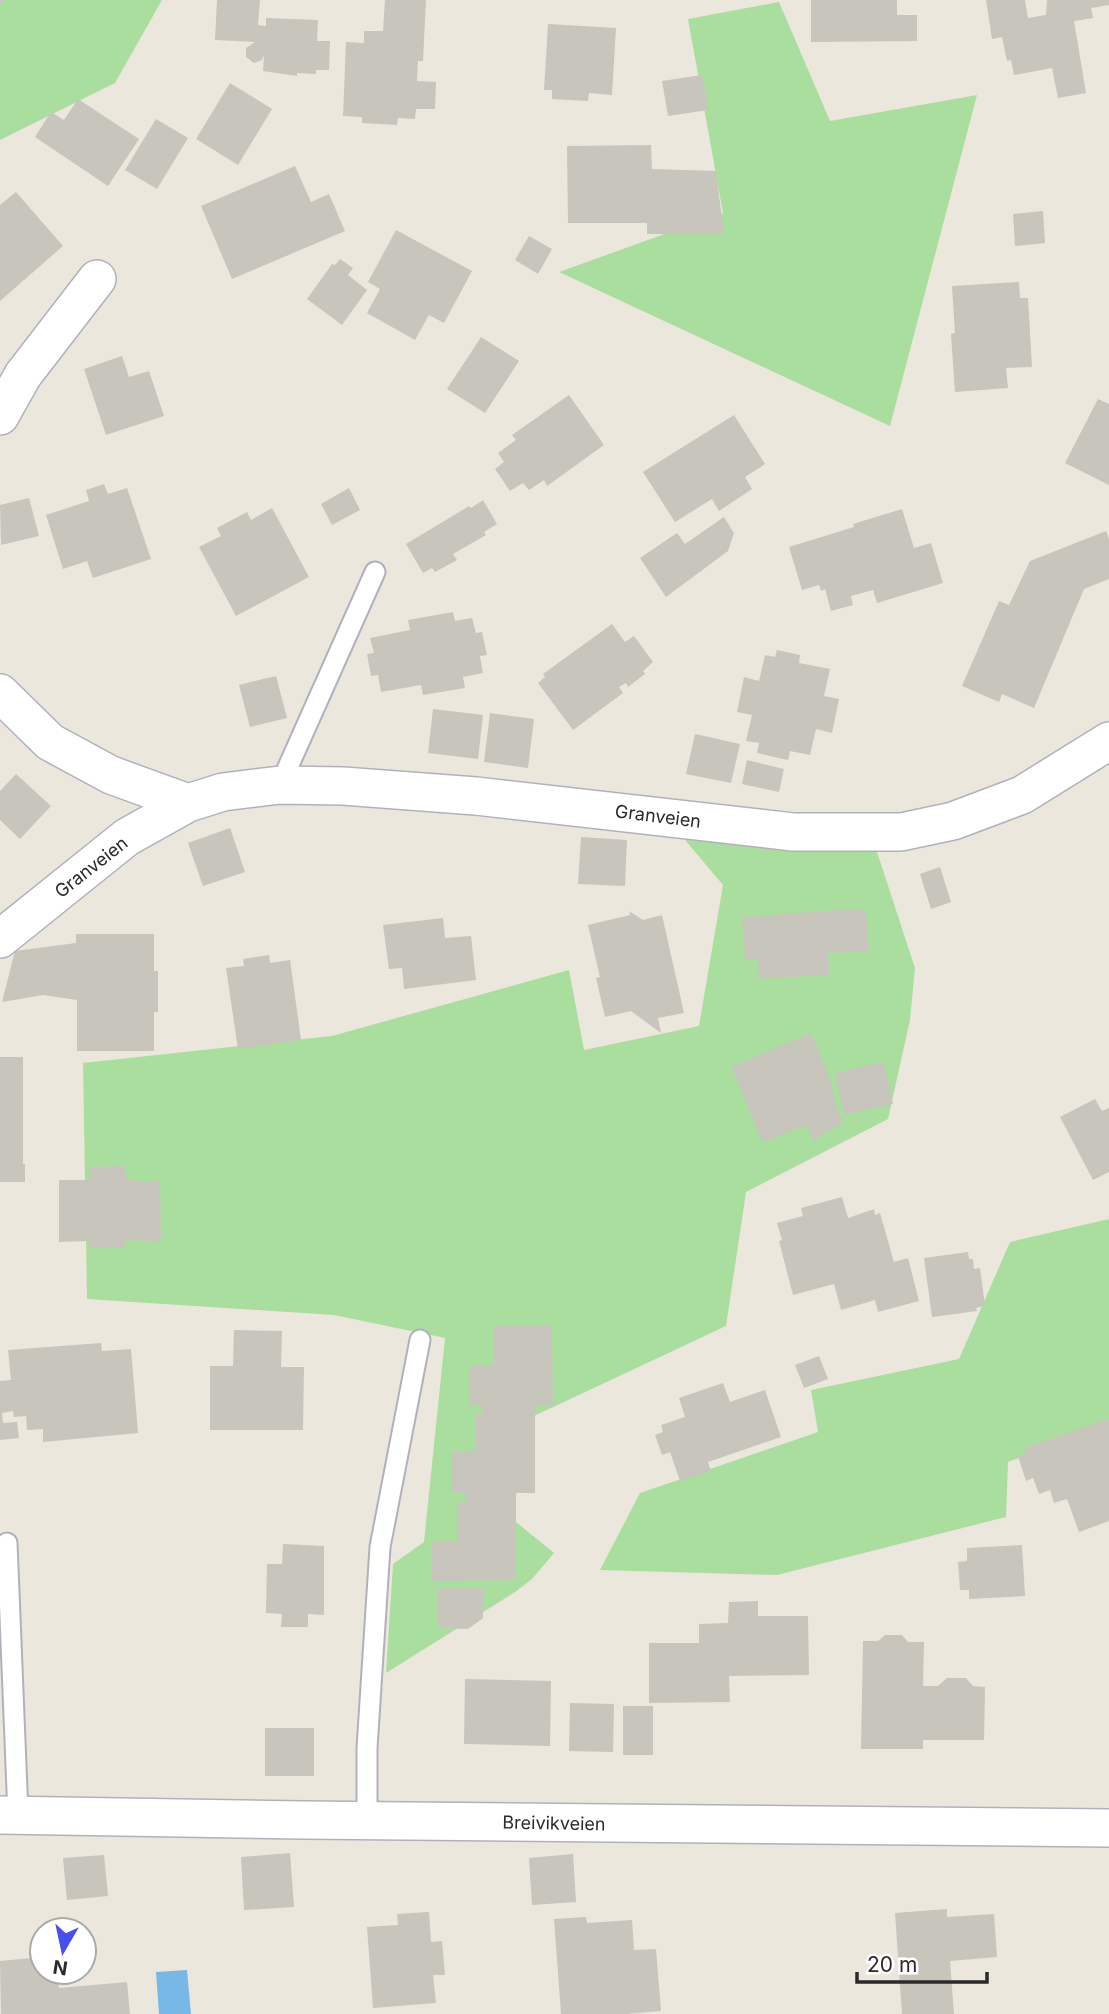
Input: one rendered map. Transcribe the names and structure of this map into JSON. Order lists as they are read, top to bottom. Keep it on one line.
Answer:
{"streets":{"street":["Granveien","Breivikveien"]},"scale_bar":"20 m","north":"bottom"}
